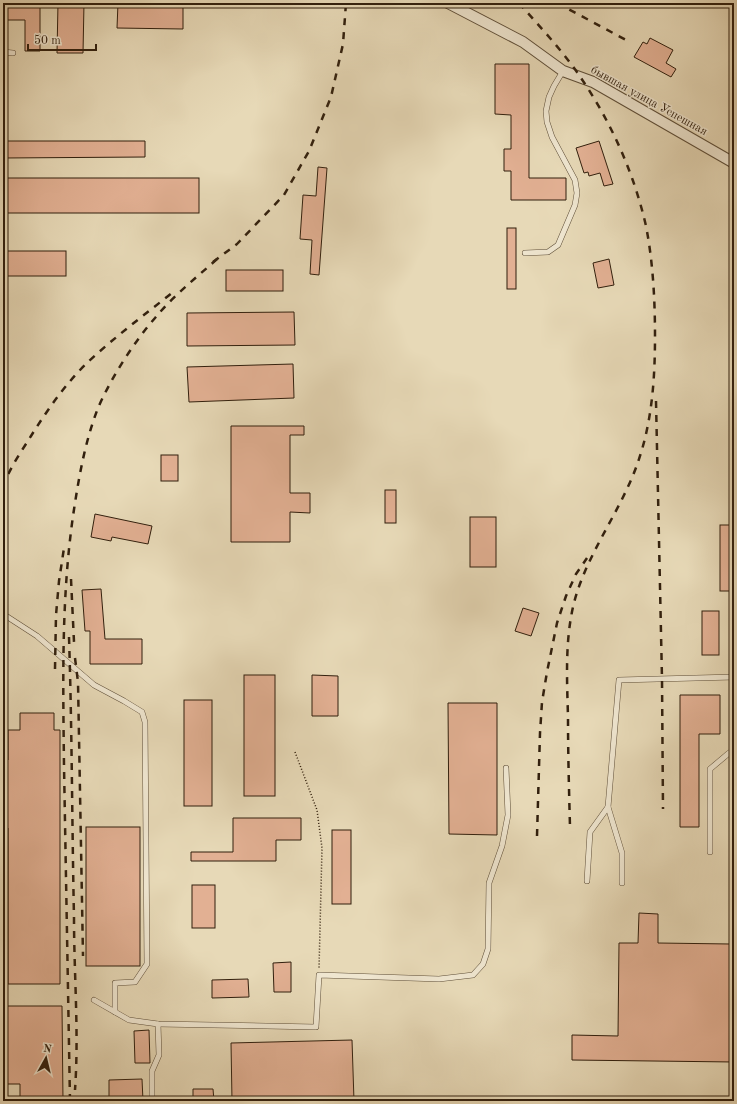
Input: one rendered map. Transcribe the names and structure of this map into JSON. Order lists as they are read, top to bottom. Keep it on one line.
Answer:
{"streets":{"street":["бывшая улица Успешная"]},"scale_bar":"50 m","north":"top"}
